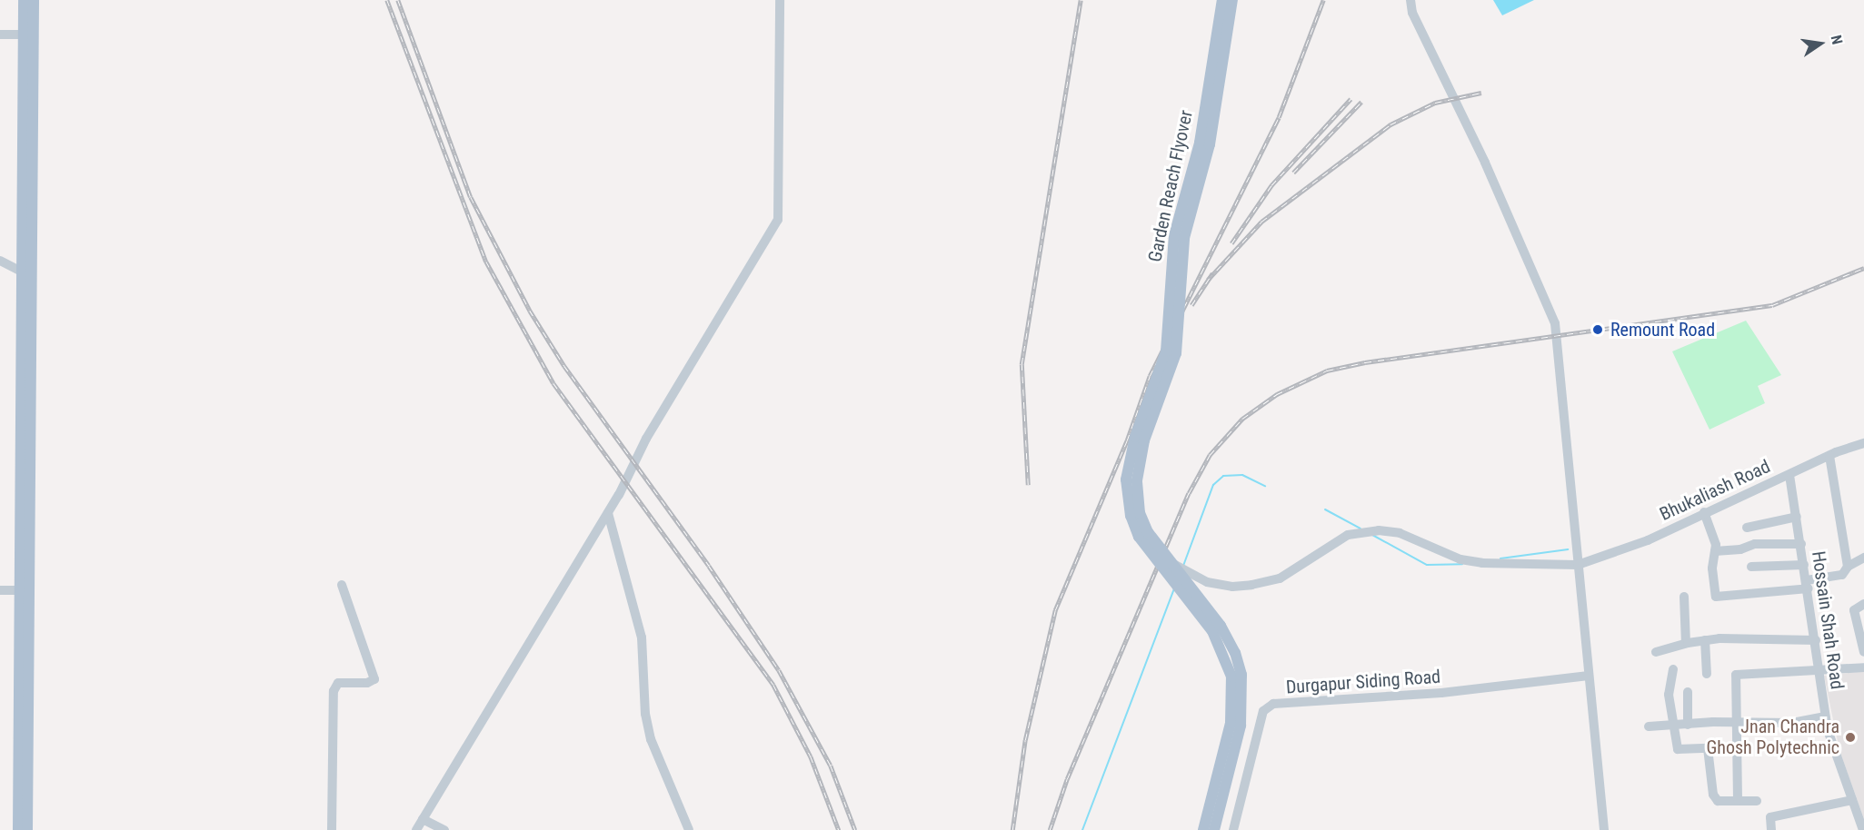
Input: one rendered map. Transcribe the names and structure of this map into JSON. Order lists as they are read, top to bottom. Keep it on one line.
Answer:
{"streets":{"main road":["Garden Reach Flyover"],"street":["Bhukaliash Road","Hossain Shah Road","Durgapur Siding Road"]},"crossings":[["Garden Reach Flyover","Bhukaliash Road"],["Bhukaliash Road","Hossain Shah Road"]],"places":["Remount Road","Jnan Chandra Ghosh Polytechnic"],"north":"right"}
